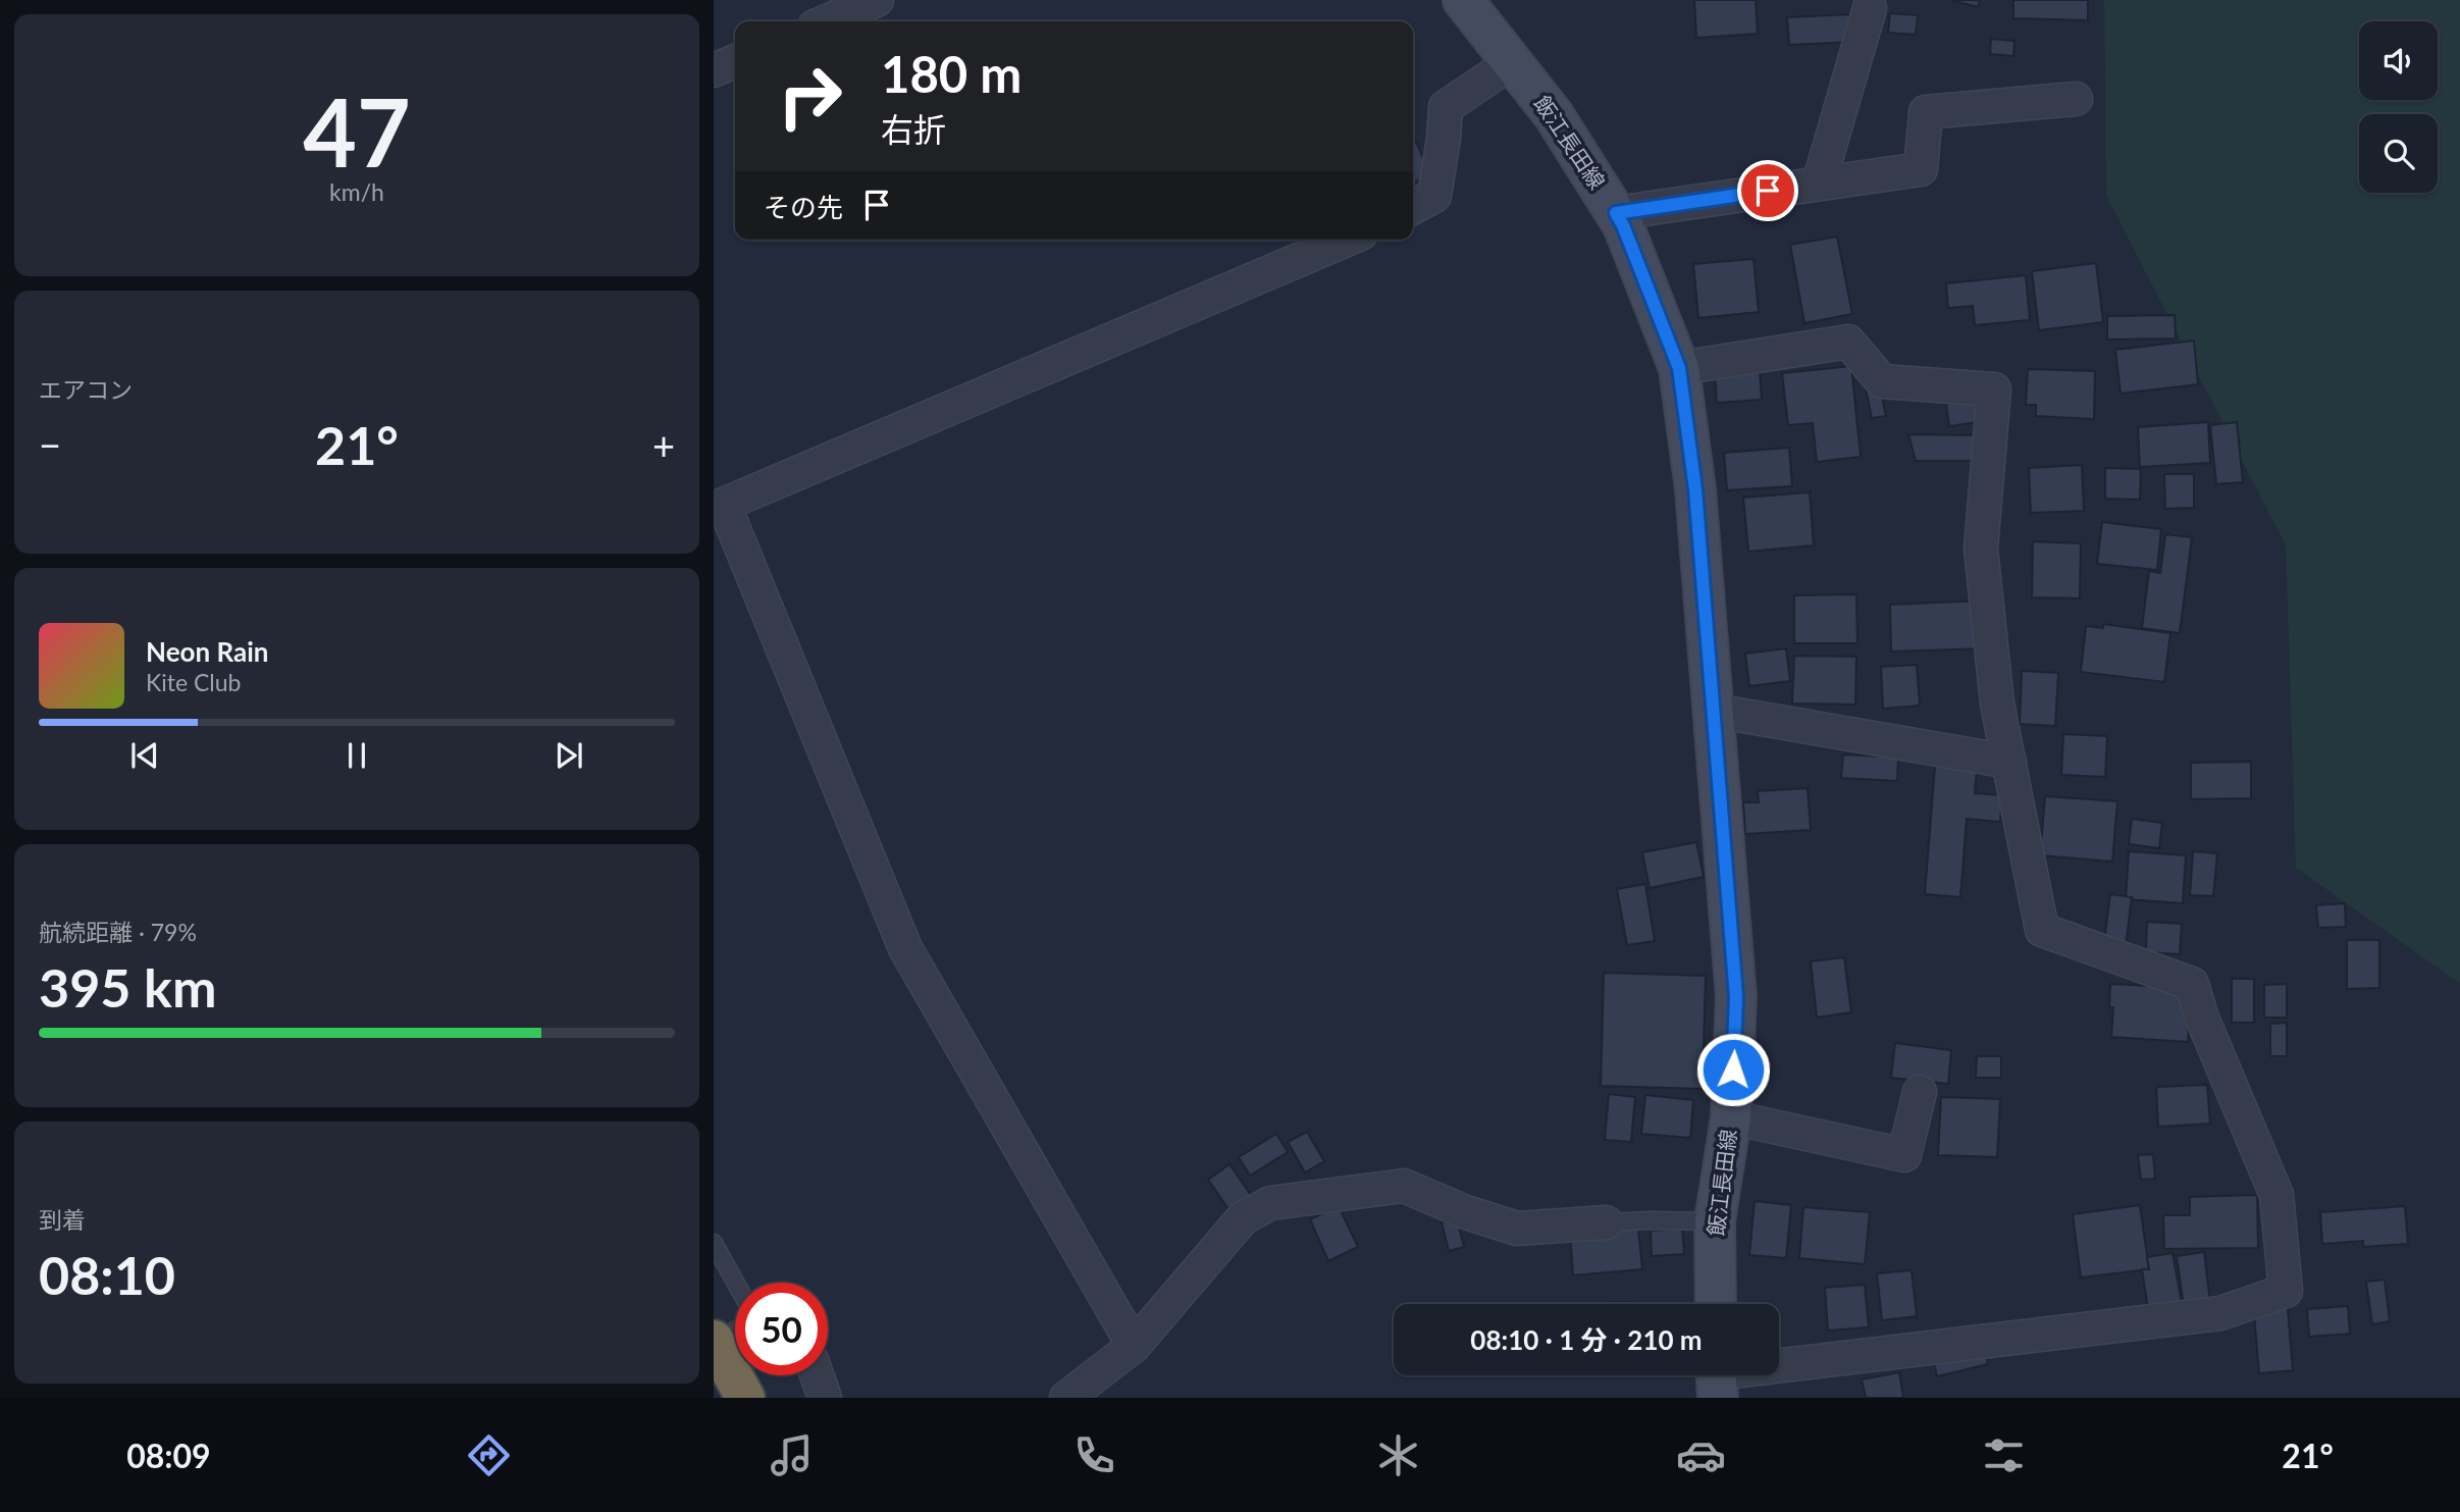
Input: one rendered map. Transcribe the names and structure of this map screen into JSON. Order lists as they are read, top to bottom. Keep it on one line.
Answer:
{"streets":{"main road":["飯江長田線"]},"page":{"tile":[["47","km/h"],"エアコン",["航続距離 · 79%","395 km"],["到着","08:10"]],"turn":["180 m","右折"],"then":"その先","heat":["−","21°","+"],"song":["Neon Rain","Kite Club"],"limit":"50","trip":"08:10 · 1 分 · 210 m","tabs":["08:09","21°"]}}
